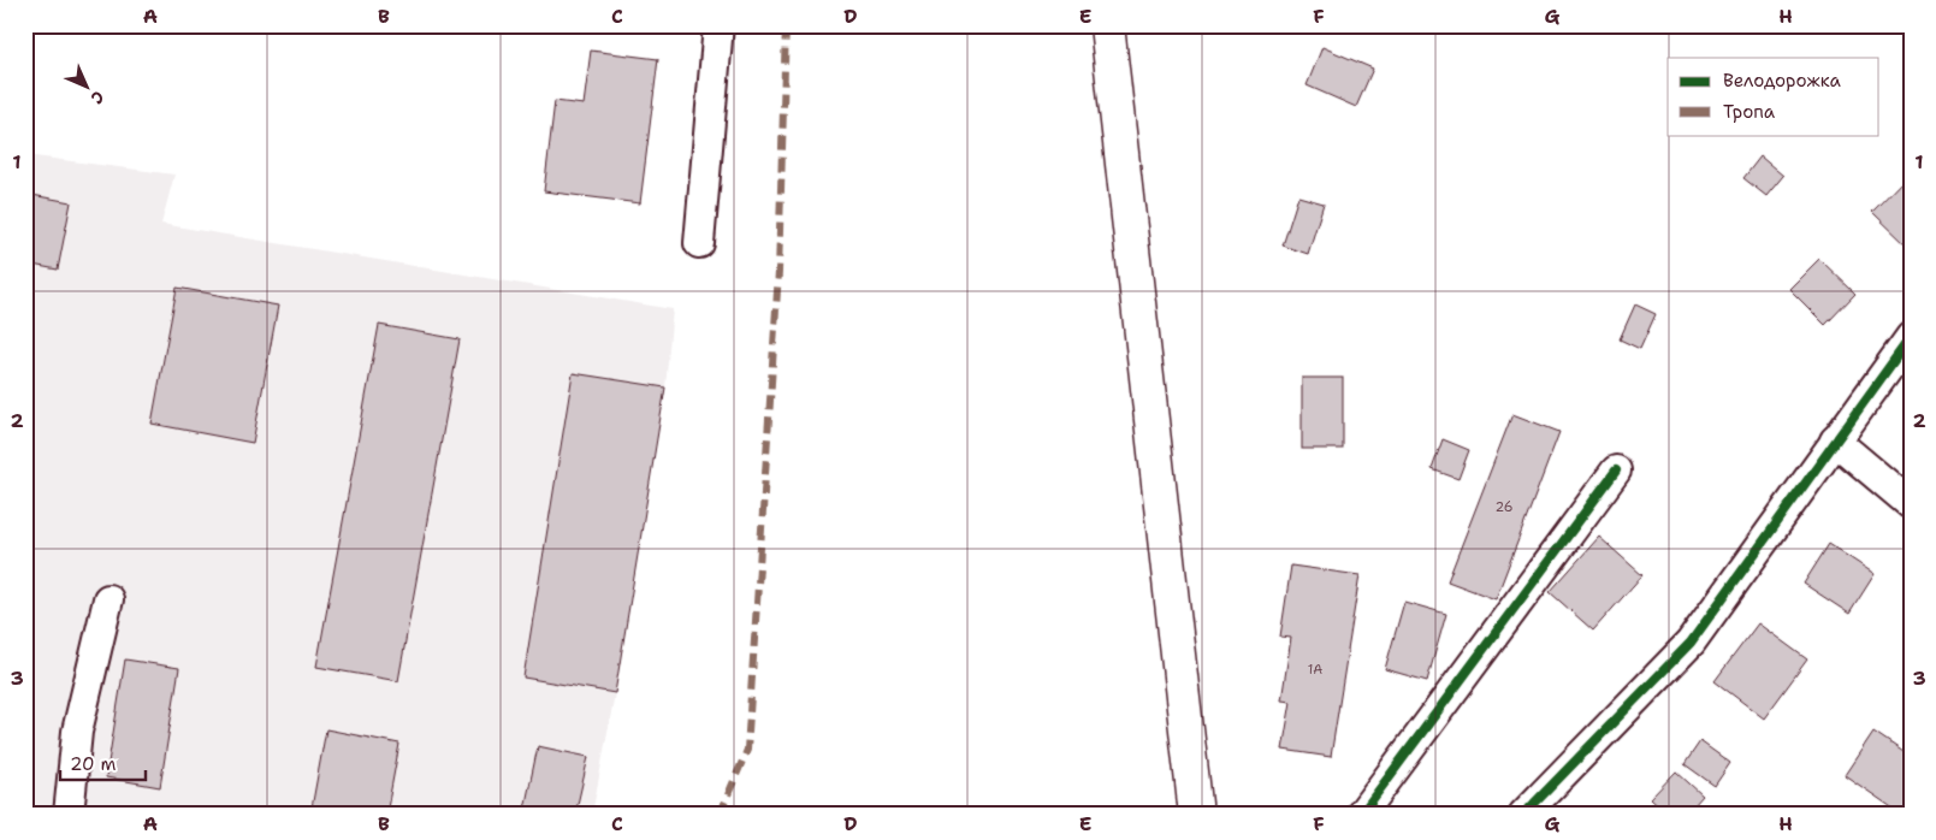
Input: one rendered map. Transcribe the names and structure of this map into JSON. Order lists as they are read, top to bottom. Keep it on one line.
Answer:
{"house_numbers":["26","1А"],"legend":["Велодорожка","Тропа"],"scale_bar":"20 m","north":"bottom right","grid":{"columns":["A","B","C","D","E","F","G","H"],"rows":["1","2","3"]}}
